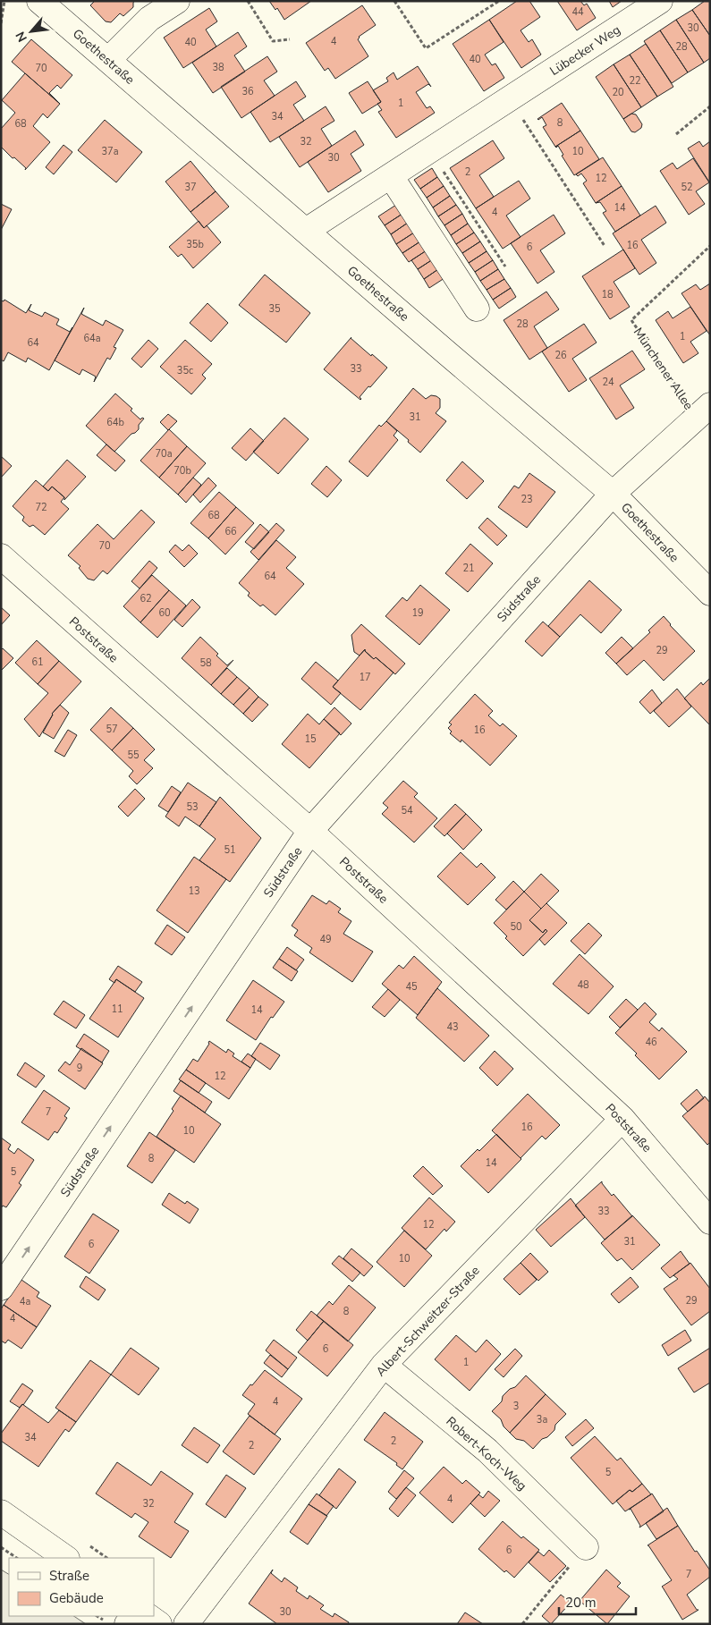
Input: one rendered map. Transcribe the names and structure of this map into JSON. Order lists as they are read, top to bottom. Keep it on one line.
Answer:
{"streets":{"street":["Lübecker Weg","Goethestraße","Münchener Allee","Südstraße","Poststraße","Albert-Schweitzer-Straße","Robert-Koch-Weg"]},"crossings":[["Lübecker Weg","Goethestraße"],["Goethestraße","Münchener Allee"],["Goethestraße","Südstraße"],["Münchener Allee","Südstraße"],["Südstraße","Poststraße"],["Poststraße","Albert-Schweitzer-Straße"],["Albert-Schweitzer-Straße","Robert-Koch-Weg"]],"one_way":["Südstraße"],"house_numbers":["44","30","4","40","28","40","38","70","22","36","20","1","34","8","68","32","37a","10","30","2","12","37","52","14","4","35b","16","6","18","35","28","1","64a","64","26","33","35c","24","31","64b","70a","70b","23","72","68","66","70","21","64","62","60","19","29","61","58","17","57","16","15","55","53","54","51","13","50","49","48","45","11","14","43","46","9","12","7","16","10","8","14","5","33","12","31","6","10","29","4a","8","4","6","1","4","3","3a","34","2","2","5","4","32","6","7","30"],"legend":["Straße","Gebäude"],"scale_bar":"20 m","north":"bottom left"}
